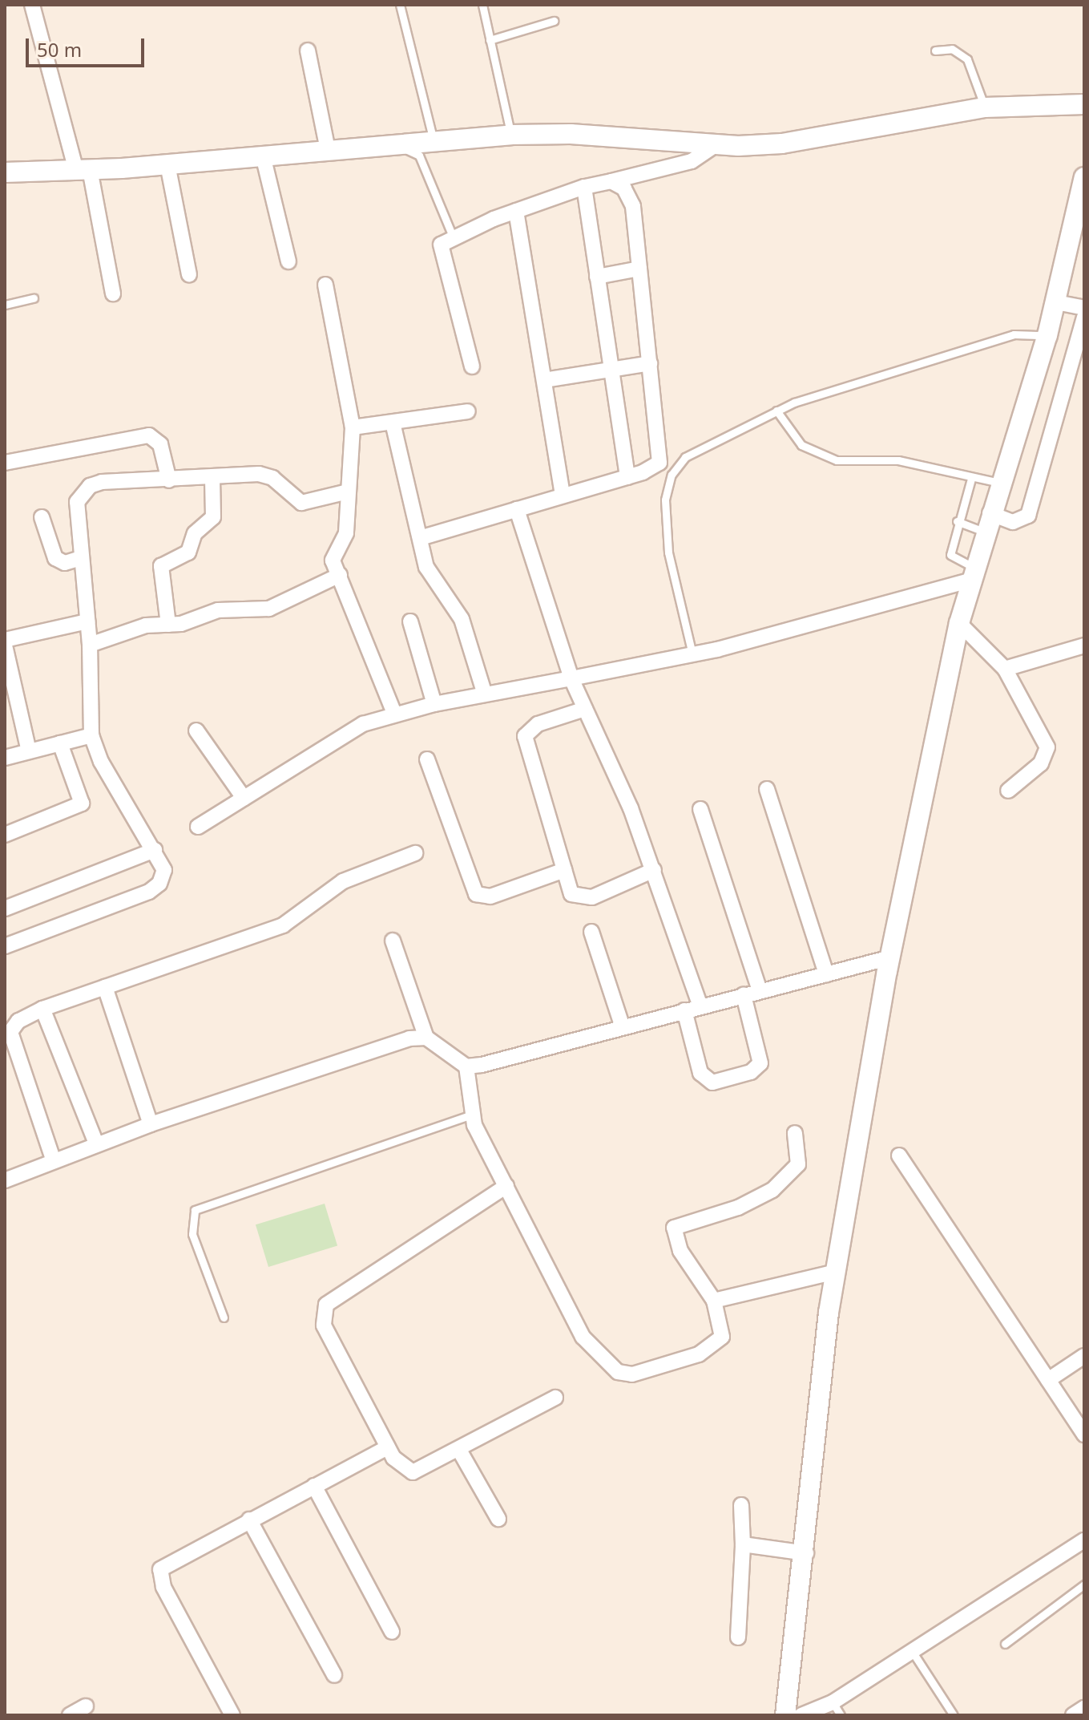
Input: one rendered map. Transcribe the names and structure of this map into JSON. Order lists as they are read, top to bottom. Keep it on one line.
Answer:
{"scale_bar":"50 m"}
